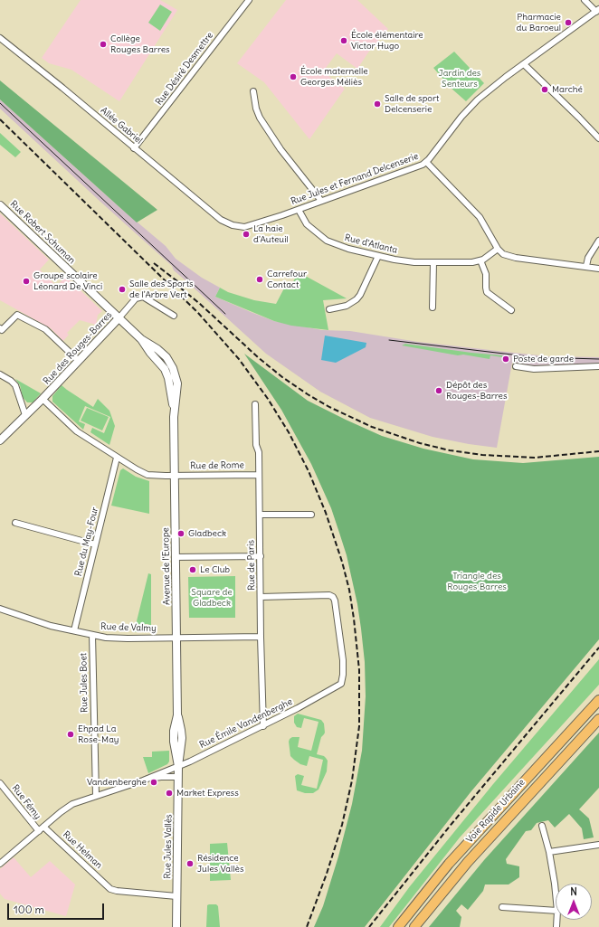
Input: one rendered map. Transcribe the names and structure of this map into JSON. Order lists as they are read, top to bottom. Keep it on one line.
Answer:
{"streets":{"highway":["Voie Rapide Urbaine"],"street":["Rue Désiré Desmettre","Allée Gabriel","Rue Jules et Fernand Delcenserie","Rue Robert Schuman","Rue d'Atlanta","Rue des Rouges-Barres","Rue de Rome","Rue du May-Four","Rue de Paris","Avenue de l'Europe","Rue de Valmy","Rue Jules Boet","Rue Émile Vandenberghe","Rue Fémy","Rue Jules Vallès","Rue Helman"]},"crossings":[["Rue Désiré Desmettre","Allée Gabriel"],["Allée Gabriel","Rue Jules et Fernand Delcenserie"],["Rue Jules et Fernand Delcenserie","Rue d'Atlanta"],["Rue Robert Schuman","Rue des Rouges-Barres"],["Rue Robert Schuman","Avenue de l'Europe"],["Rue des Rouges-Barres","Rue de Rome"],["Rue des Rouges-Barres","Avenue de l'Europe"],["Rue de Rome","Rue du May-Four"],["Rue de Rome","Rue de Paris"],["Rue de Rome","Avenue de l'Europe"],["Rue du May-Four","Rue de Valmy"],["Rue de Paris","Rue de Valmy"],["Rue de Paris","Rue Émile Vandenberghe"],["Avenue de l'Europe","Rue de Valmy"],["Avenue de l'Europe","Rue Émile Vandenberghe"],["Avenue de l'Europe","Rue Jules Vallès"],["Rue de Valmy","Rue Jules Boet"],["Rue Jules Boet","Rue Émile Vandenberghe"],["Rue Émile Vandenberghe","Rue Fémy"],["Rue Émile Vandenberghe","Rue Jules Vallès"],["Rue Émile Vandenberghe","Rue Helman"],["Rue Jules Vallès","Rue Helman"]],"parks":["Jardin des Senteurs","Triangle des Rouges Barres","Square de Gladbeck"],"places":["Pharmacie du Baroeul","École élémentaire Victor Hugo","Collège Rouges Barres","École maternelle Georges Méliès","Marché","Salle de sport Delcenserie","La haie d'Auteuil","Carrefour Contact","Groupe scolaire Léonard De Vinci","Salle des Sports de l'Arbre Vert","Poste de garde","Dépôt des Rouges-Barres","Gladbeck","Le Club","Ehpad La Rose-May","Vandenberghe","Market Express","Résidence Jules Vallès"],"scale_bar":"100 m","north":"top"}
